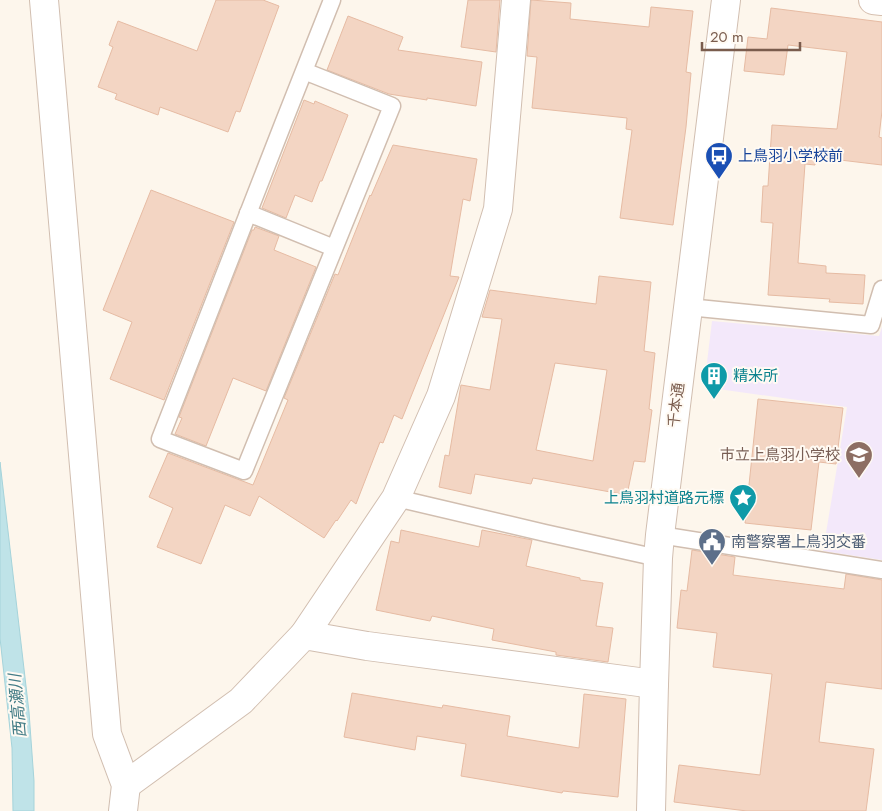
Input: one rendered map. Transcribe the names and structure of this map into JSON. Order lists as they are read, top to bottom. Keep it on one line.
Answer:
{"streets":{"street":["千本通"]},"water":["西高瀬川"],"places":{"bus stop":["上鳥羽小学校前"],"building":["精米所"],"school or university":["市立上鳥羽小学校"],"place":["上鳥羽村道路元標"],"public building":["南警察署上鳥羽交番"]},"scale_bar":"20 m"}
